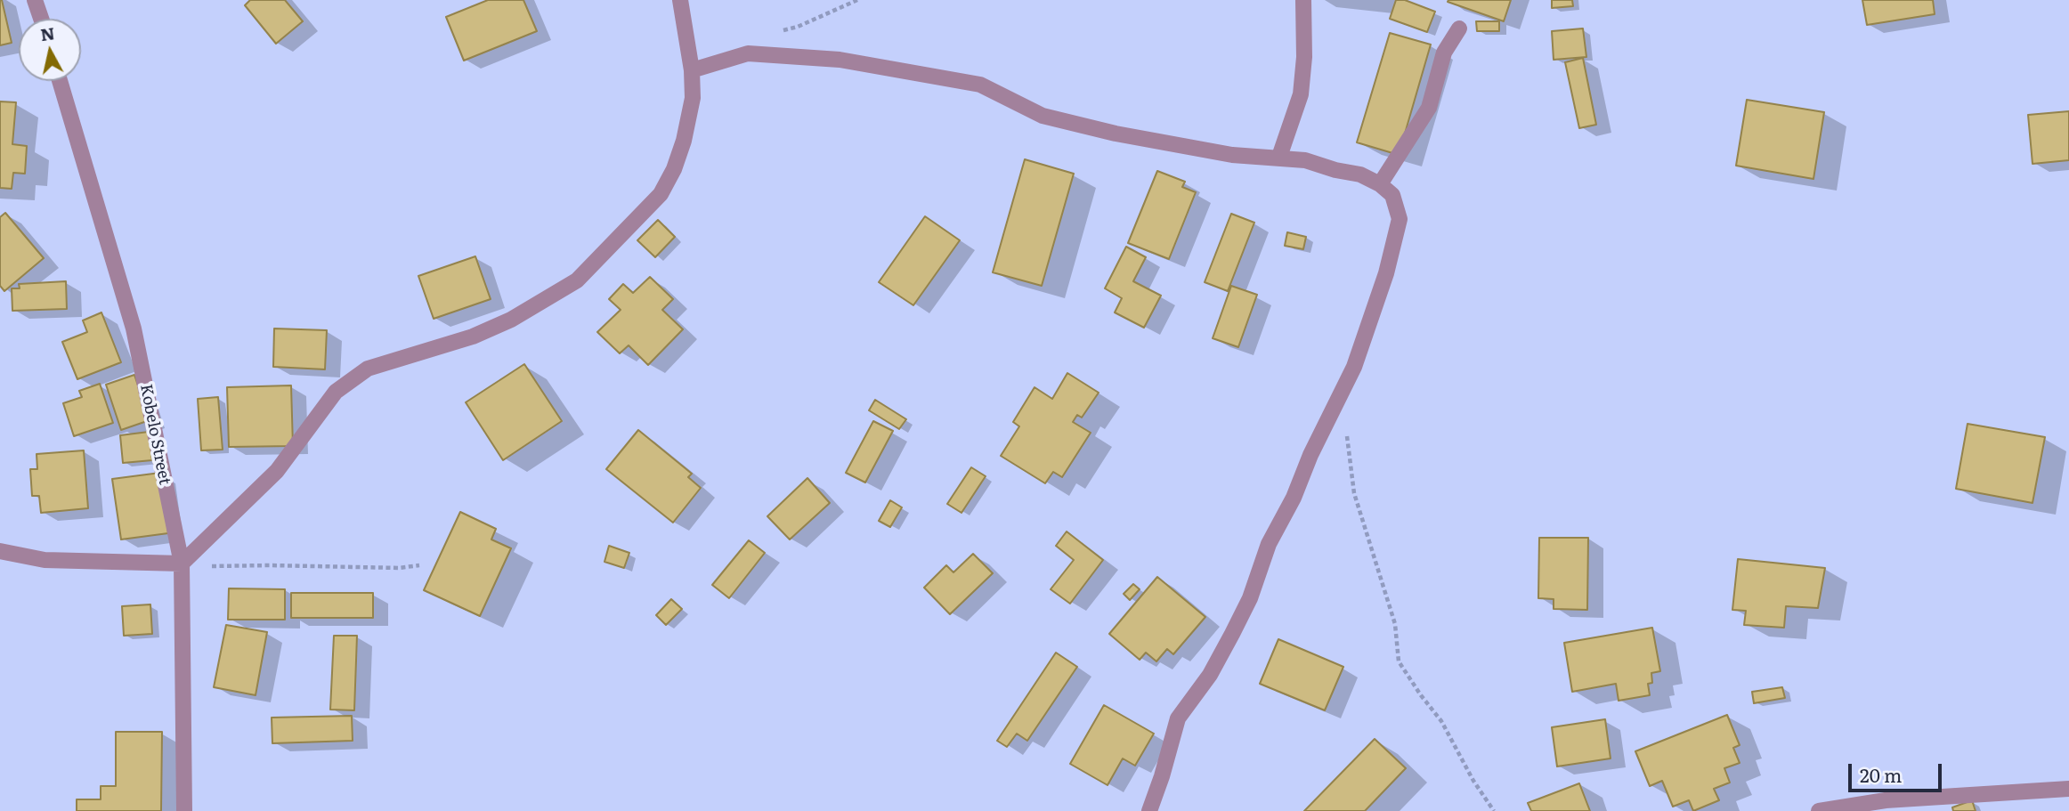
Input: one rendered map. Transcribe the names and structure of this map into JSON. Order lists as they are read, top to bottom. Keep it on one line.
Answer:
{"streets":{"street":["Kobelo Street"]},"scale_bar":"20 m","north":"top"}
